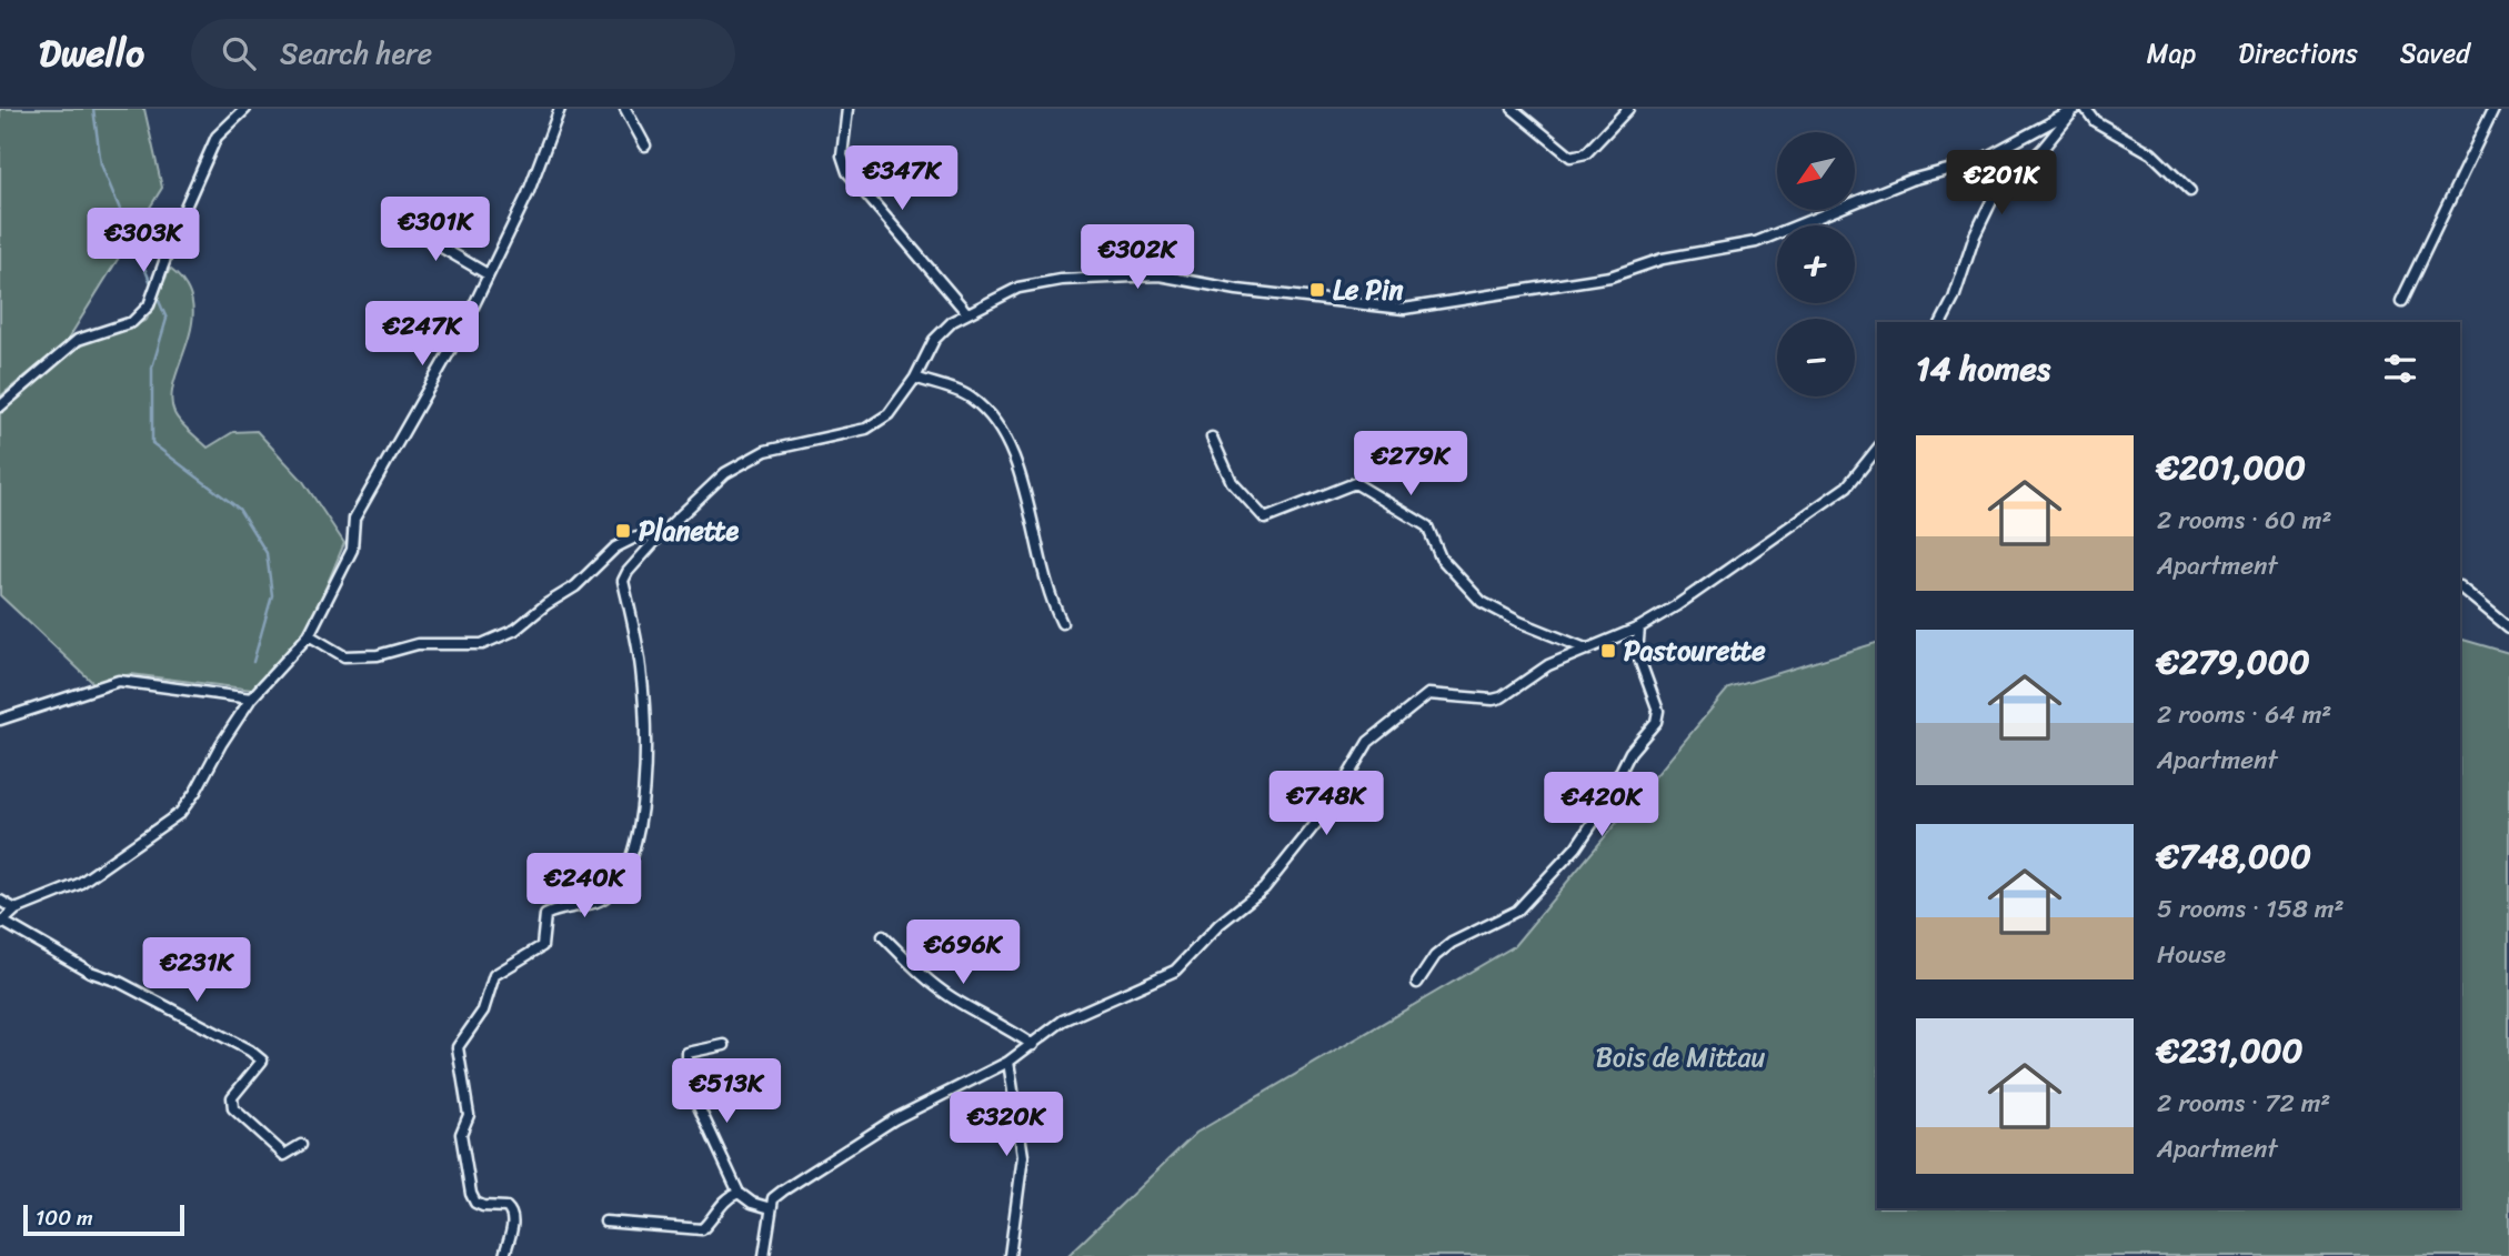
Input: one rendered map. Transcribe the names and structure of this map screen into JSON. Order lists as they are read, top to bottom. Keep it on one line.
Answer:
{"parks":["Bois de Mittau"],"places":{"transit":["Le Pin","Planette","Pastourette"]},"scale_bar":"100 m","north":"bottom left","page":{"header":"Dwello","search":"Search here","nav":["Map","Directions","Saved"],"map_buttons":["+","−"],"price":["€347K","€201K","€301K","€303K","€302K","€247K","€279K","€748K","€420K","€240K","€696K","€231K","€513K","€320K"],"heading":"14 homes","list":[{"name":"€201,000","note":"2 rooms · 60 m² · Apartment"},{"name":"€279,000","note":"2 rooms · 64 m² · Apartment"},{"name":"€748,000","note":"5 rooms · 158 m² · House"},{"name":"€231,000","note":"2 rooms · 72 m² · Apartment"}],"scale":"100 m"}}
